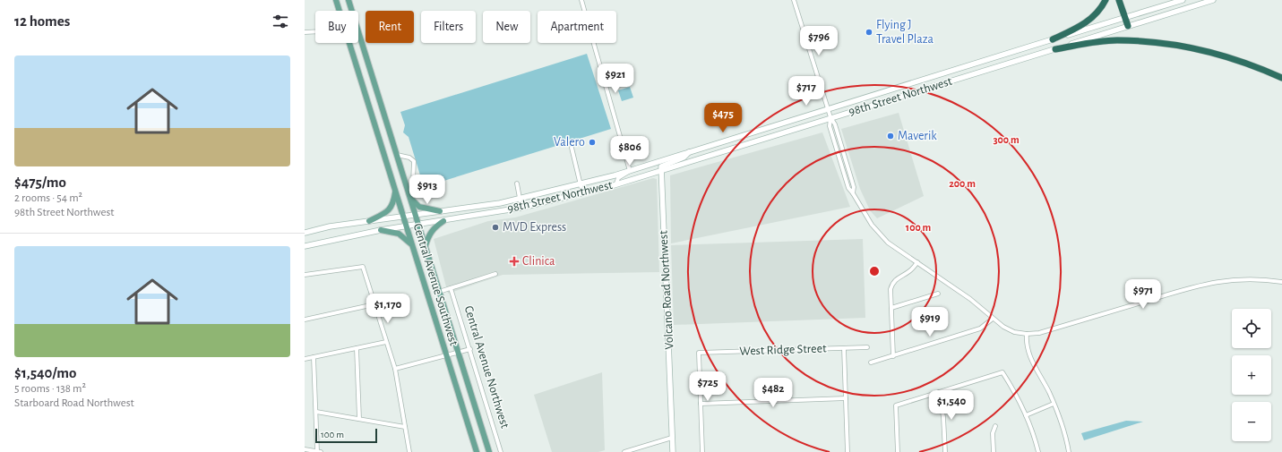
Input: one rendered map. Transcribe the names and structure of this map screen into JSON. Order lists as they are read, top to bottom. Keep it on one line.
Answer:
{"streets":{"main road":["98th Street Northwest","Central Avenue Southwest","Volcano Road Northwest","Central Avenue Northwest"],"street":["West Ridge Street"]},"crossings":[["98th Street Northwest","Central Avenue Southwest"],["98th Street Northwest","Volcano Road Northwest"],["98th Street Northwest","Central Avenue Northwest"]],"places":{"other":["Flying J Travel Plaza","Maverik","Valero","MVD Express"],"health":["Clinica"]},"scale_bar":"100 m","page":{"heading":"12 homes","chip":["Buy","Rent","Filters","New","Apartment"],"price":["$796","$921","$717","$475","$806","$913","$971","$1,170","$919","$725","$482","$1,540"],"list":[{"name":"$475/mo","note":"2 rooms · 54 m² · 98th Street Northwest"},{"name":"$1,540/mo","note":"5 rooms · 138 m² · Starboard Road Northwest"}],"map_buttons":["+","−"],"scale":"100 m"},"rings":["300 m","200 m","100 m"]}
